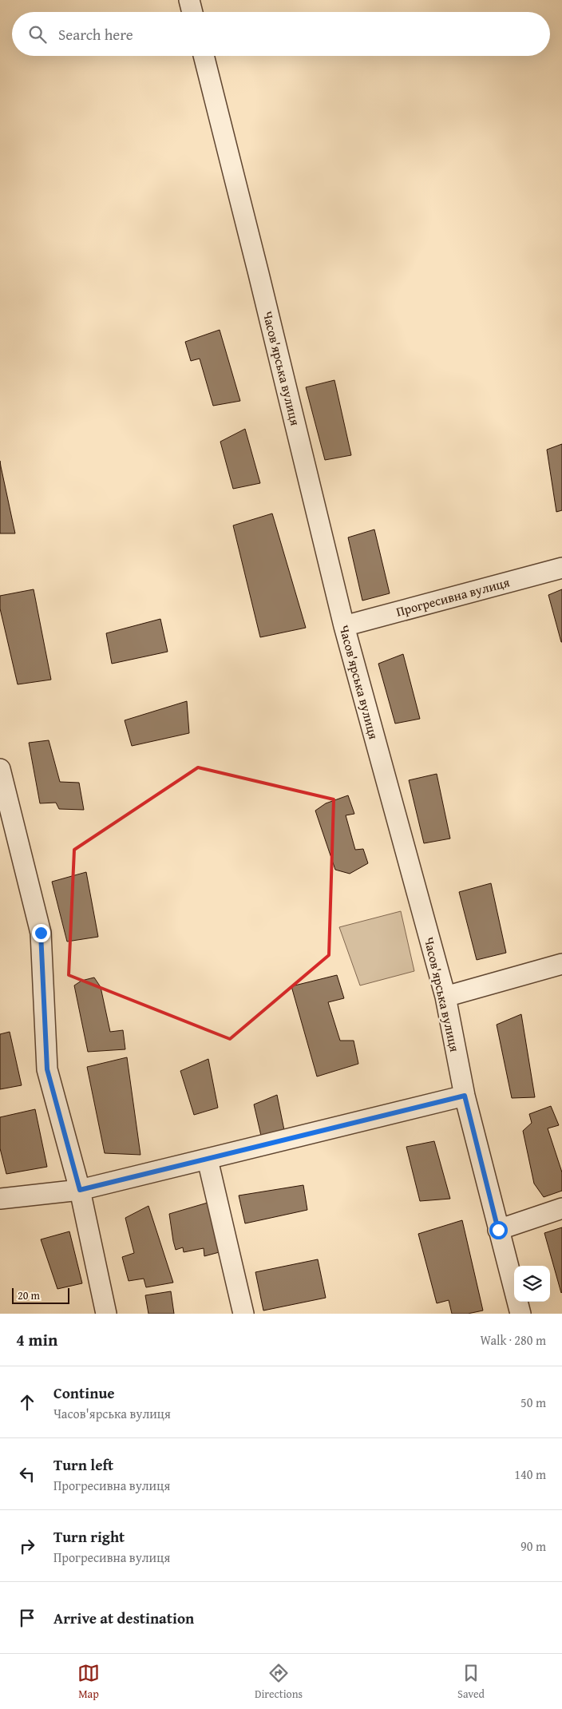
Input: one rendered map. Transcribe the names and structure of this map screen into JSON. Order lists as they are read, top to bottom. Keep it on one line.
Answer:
{"streets":{"street":["Часов'ярська вулиця","Прогресивна вулиця"]},"crossings":[["Часов'ярська вулиця","Прогресивна вулиця"]],"scale_bar":"20 m","page":{"search":"Search here","scale":"20 m","heading":["4 min","Walk · 280 m"],"list":[["Continue","Часов'ярська вулиця","50 m"],["Turn left","Прогресивна вулиця","140 m"],["Turn right","Прогресивна вулиця","90 m"],"Arrive at destination"],"nav":["Map","Directions","Saved"]}}
